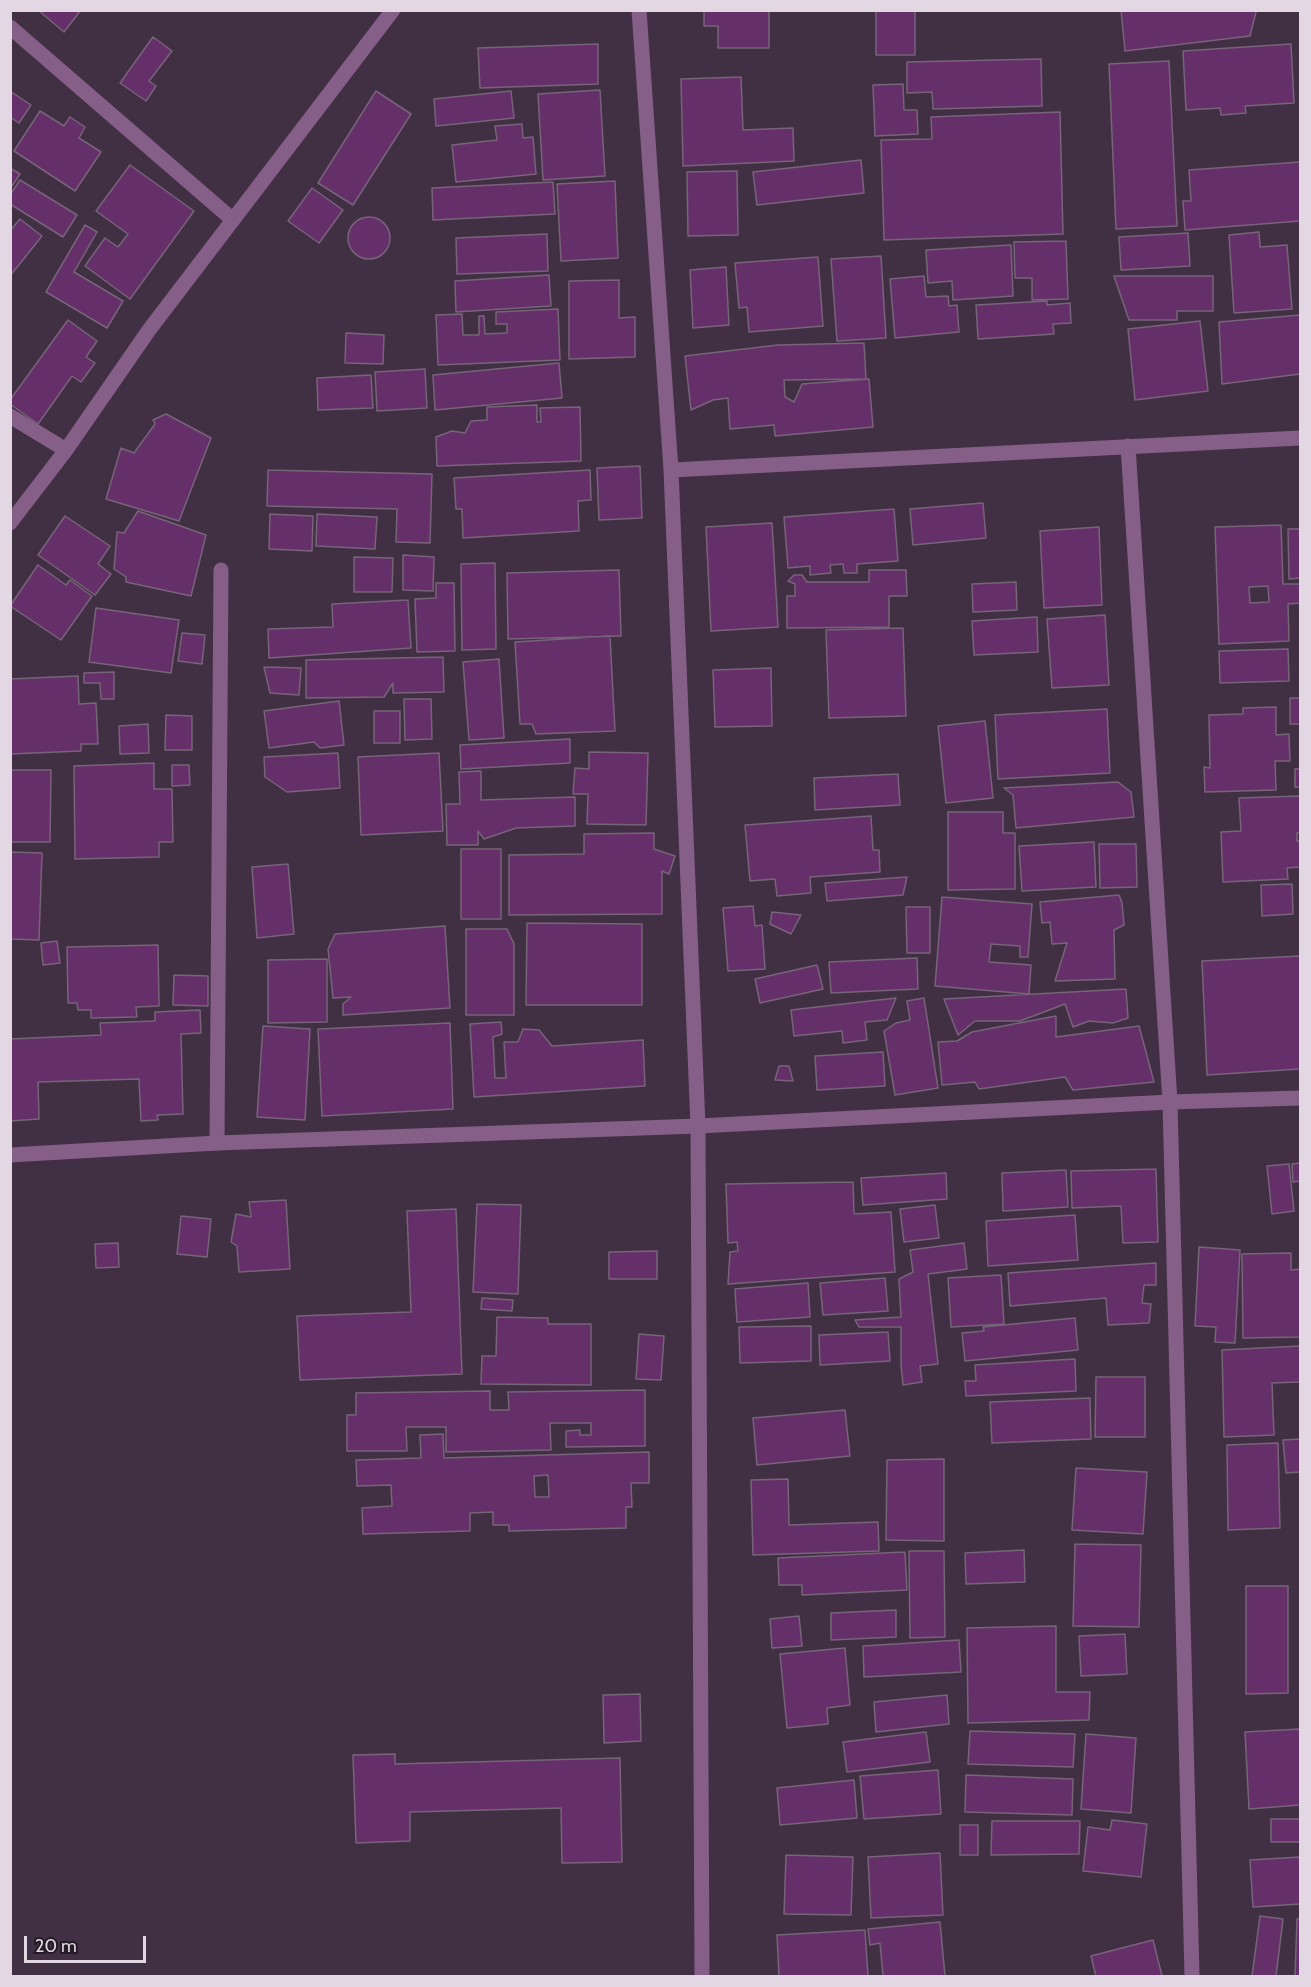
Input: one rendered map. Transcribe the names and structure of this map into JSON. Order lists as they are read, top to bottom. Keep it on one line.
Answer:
{"scale_bar":"20 m"}
